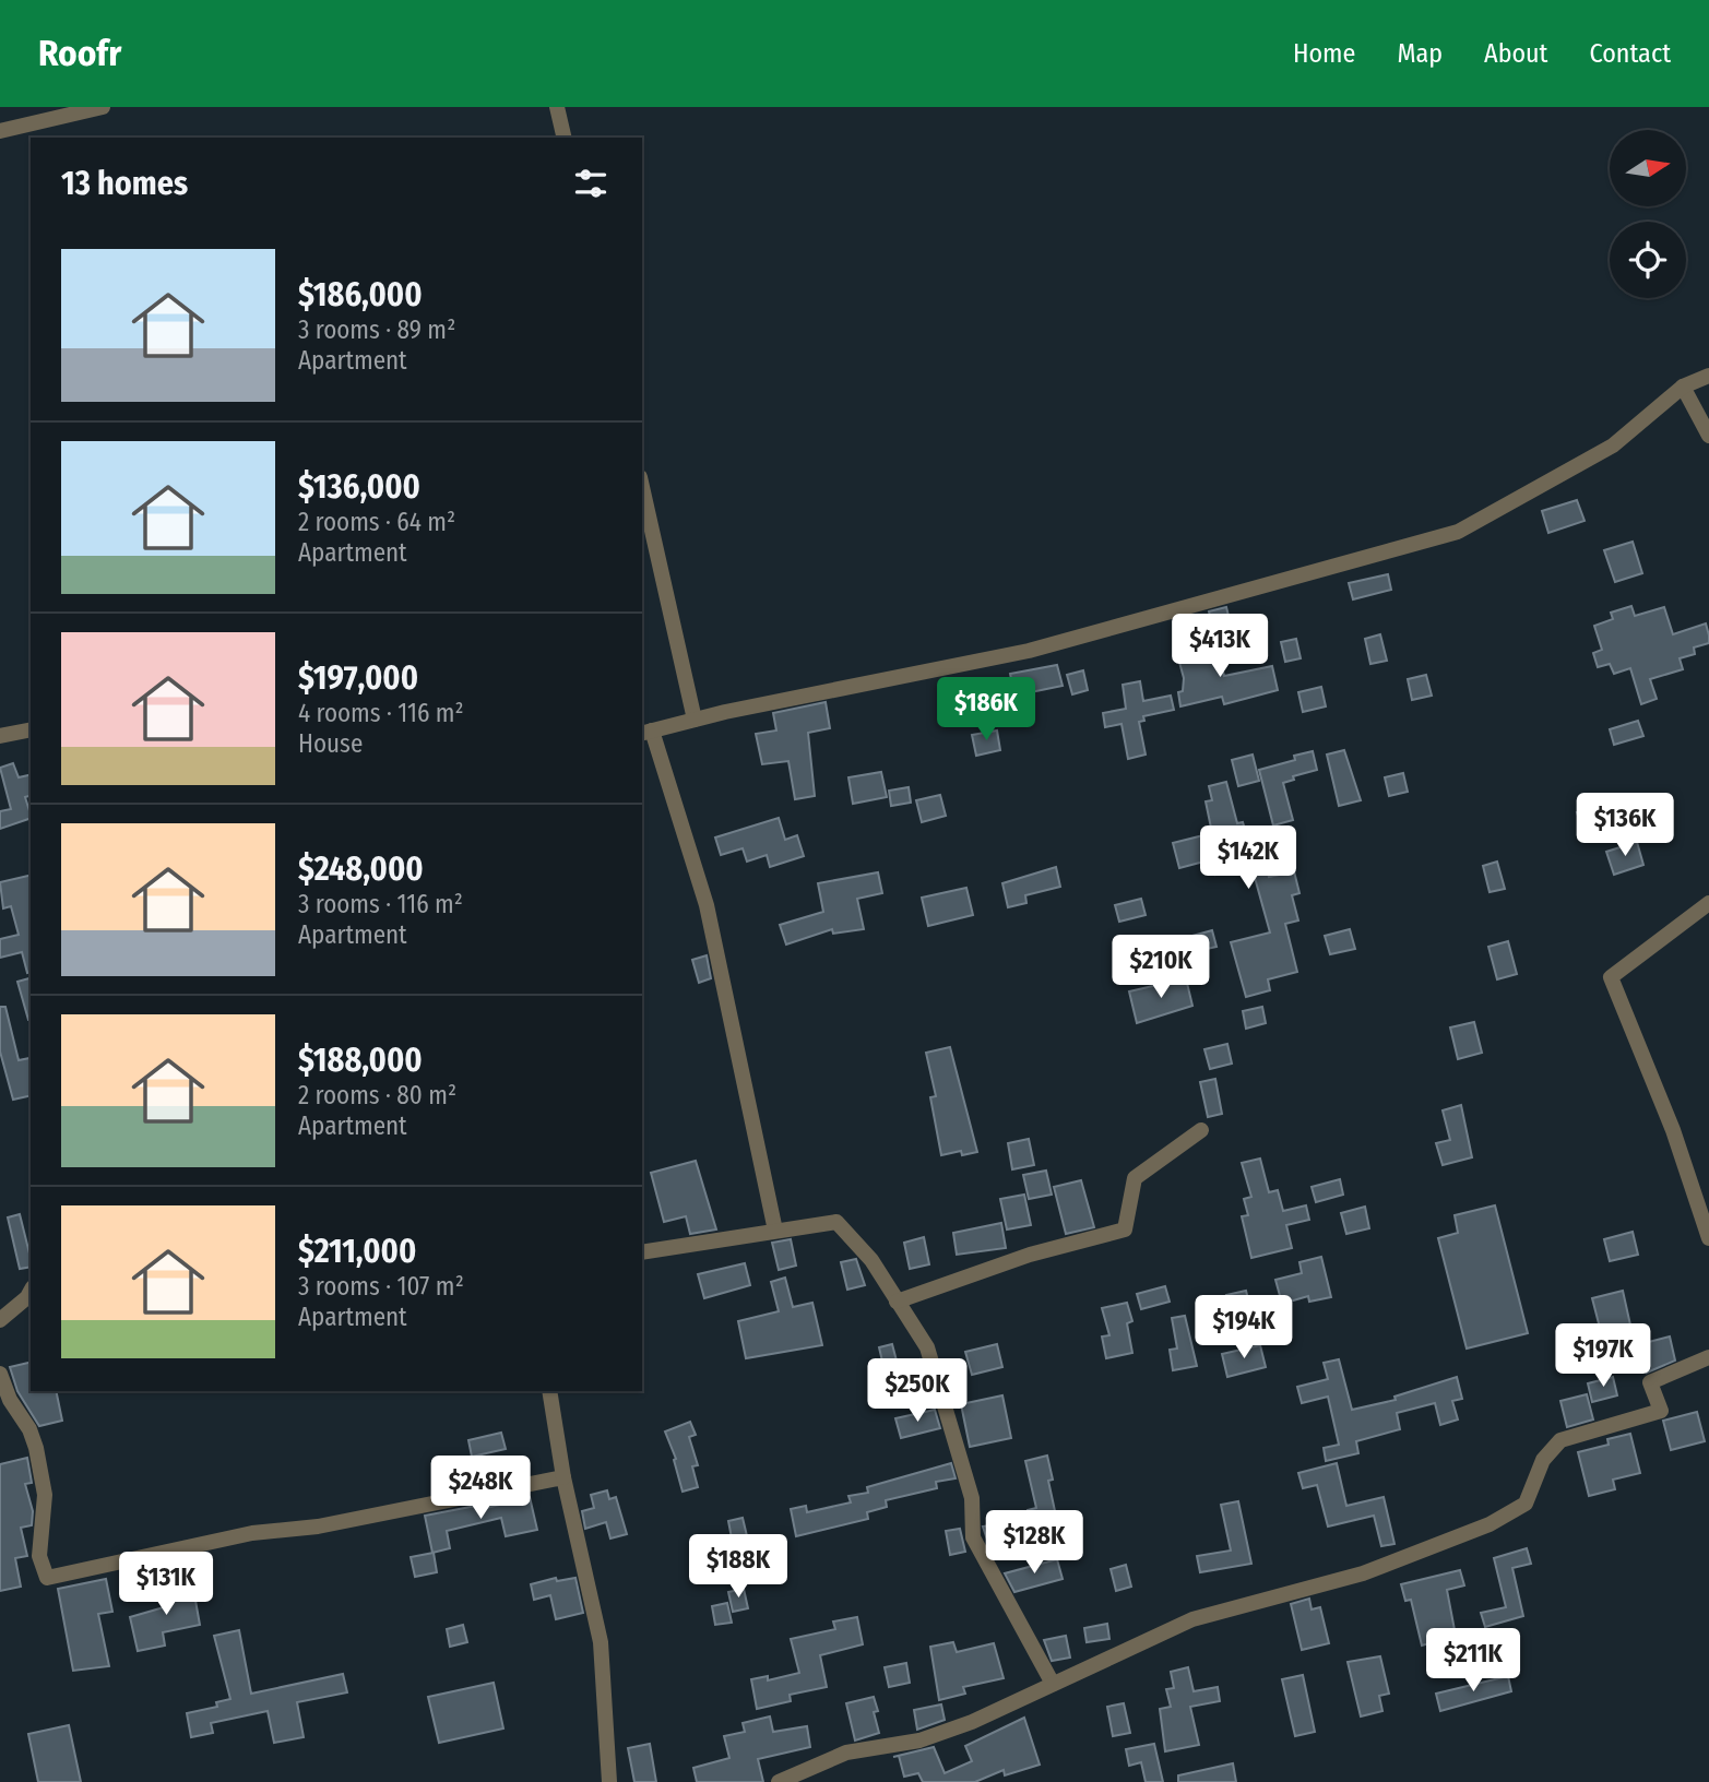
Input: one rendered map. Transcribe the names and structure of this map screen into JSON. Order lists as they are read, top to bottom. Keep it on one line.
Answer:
{"north":"right","page":{"header":"Roofr","nav":["Home","Map","About","Contact"],"heading":"13 homes","list":[{"name":"$186,000","note":"3 rooms · 89 m² · Apartment"},{"name":"$136,000","note":"2 rooms · 64 m² · Apartment"},{"name":"$197,000","note":"4 rooms · 116 m² · House"},{"name":"$248,000","note":"3 rooms · 116 m² · Apartment"},{"name":"$188,000","note":"2 rooms · 80 m² · Apartment"},{"name":"$211,000","note":"3 rooms · 107 m² · Apartment"}],"price":["$413K","$186K","$136K","$142K","$210K","$194K","$197K","$250K","$248K","$128K","$188K","$131K","$211K"]}}
